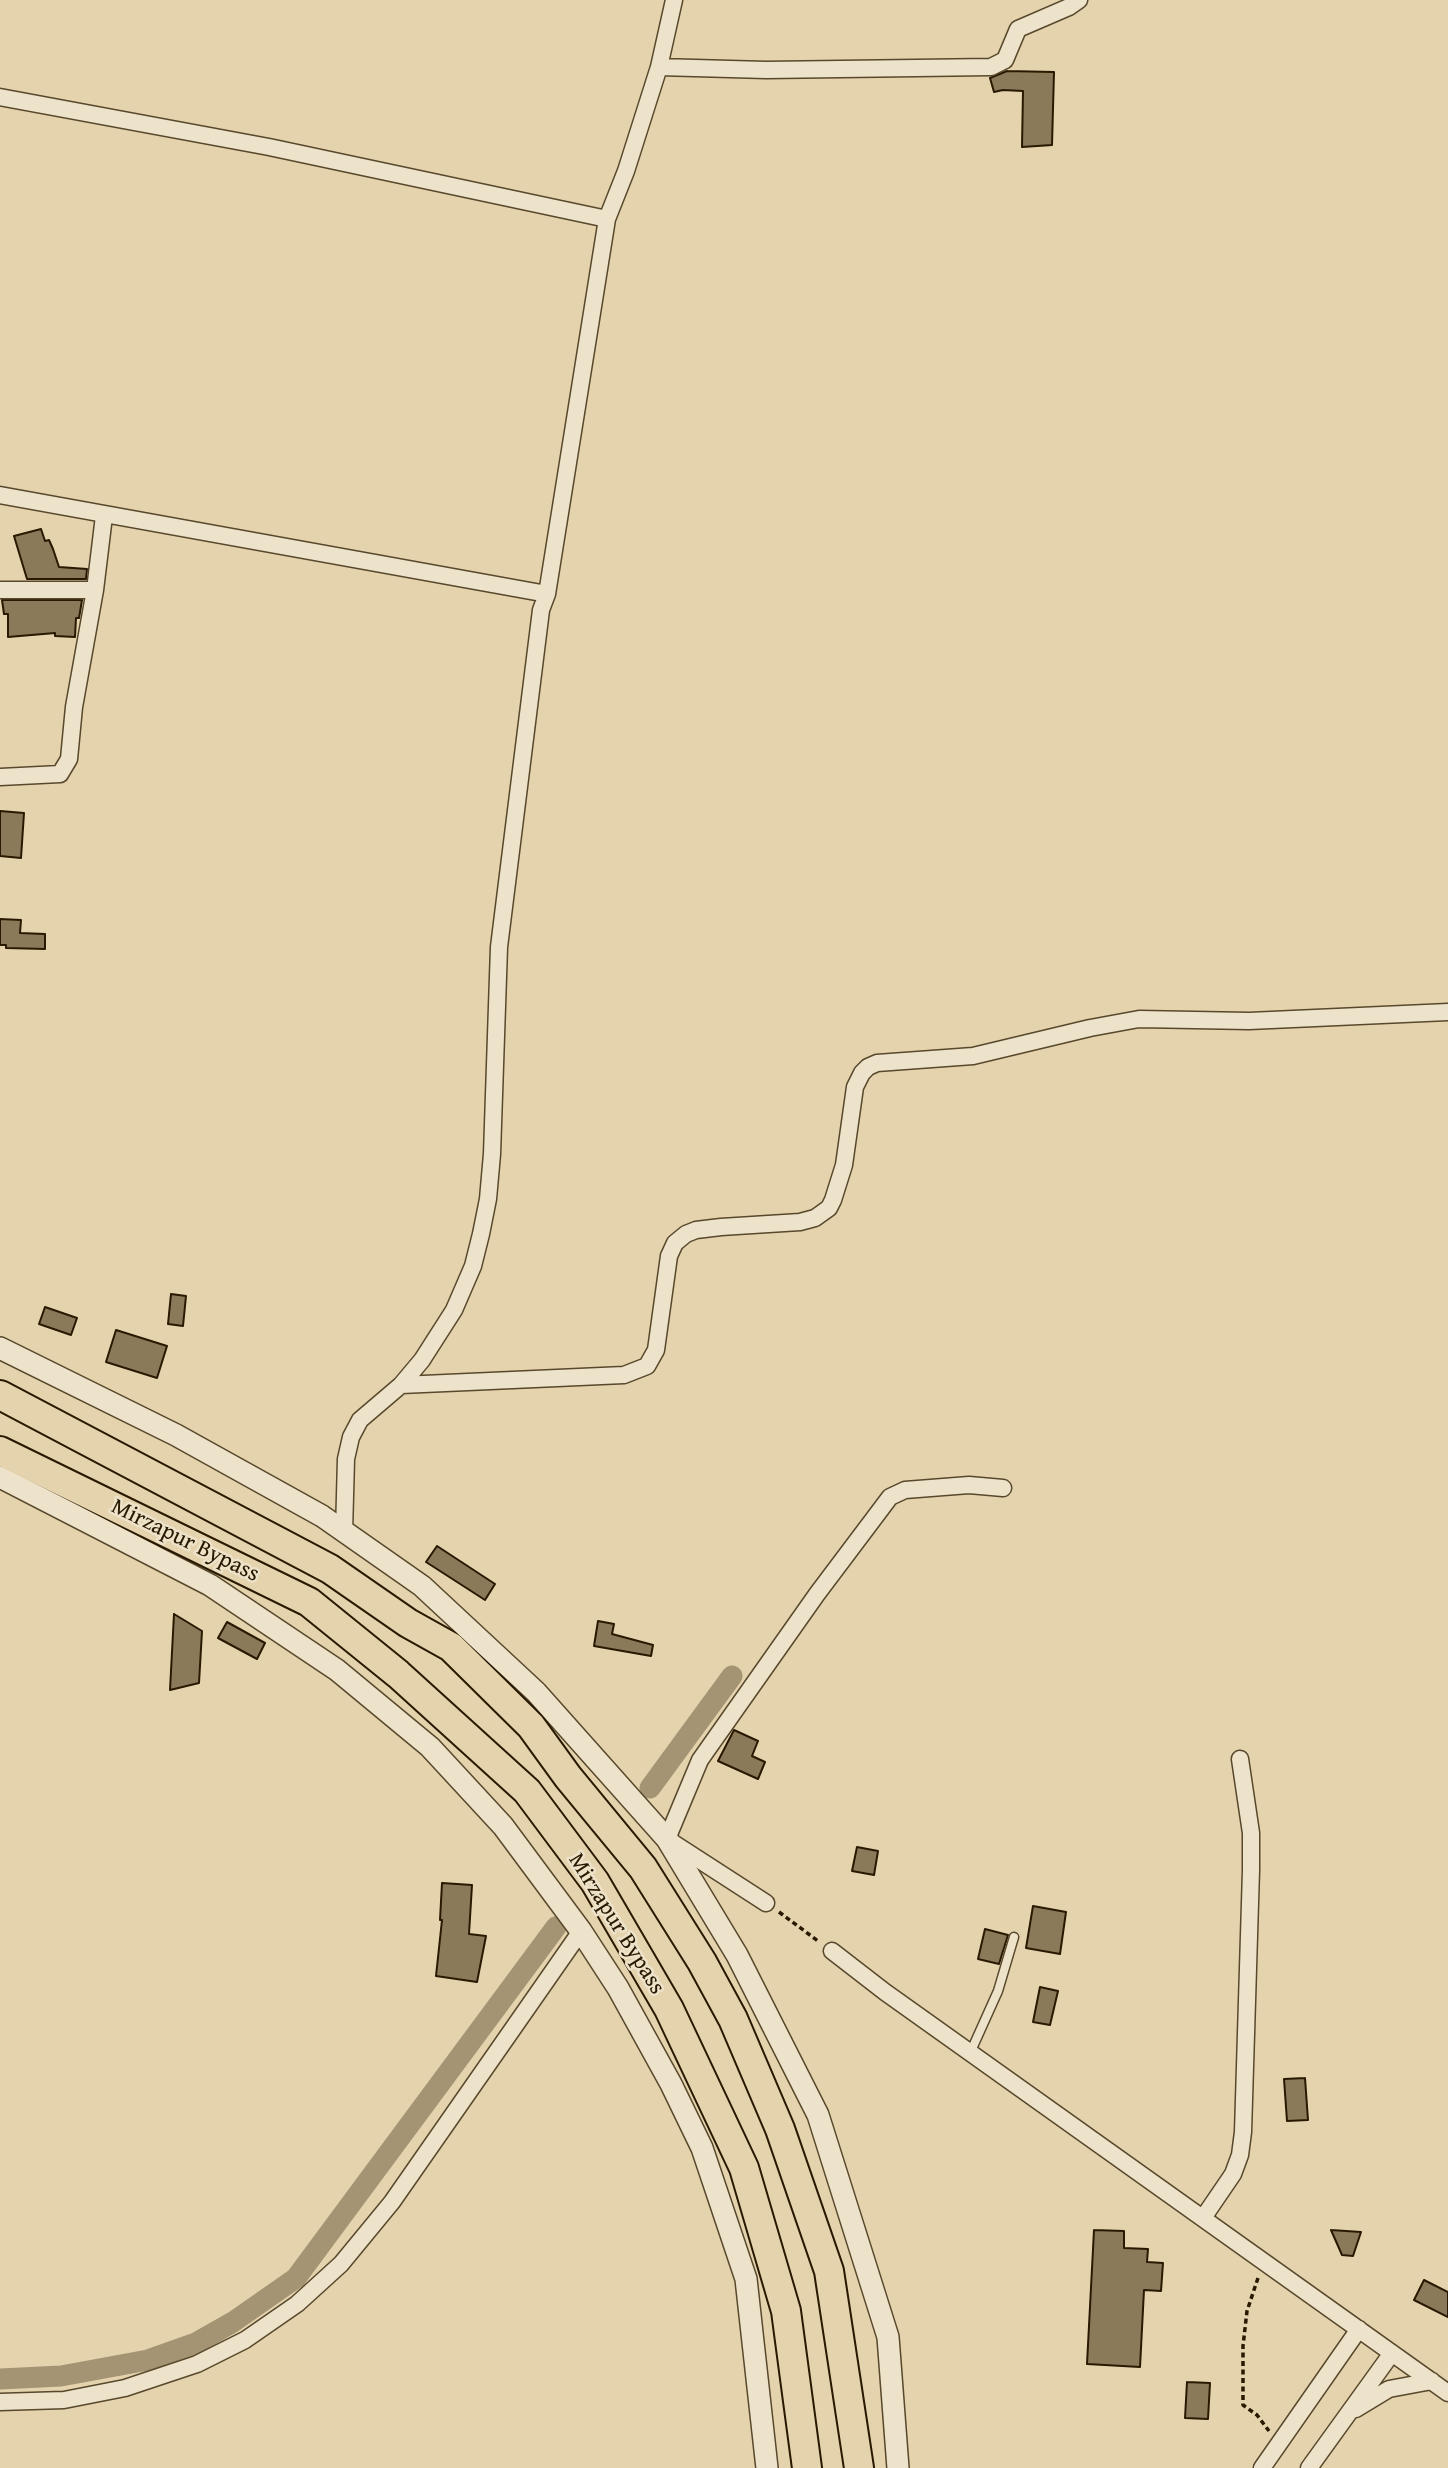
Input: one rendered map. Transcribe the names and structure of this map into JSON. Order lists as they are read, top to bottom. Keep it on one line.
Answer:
{"streets":{"highway":["Mirzapur Bypass"]}}
